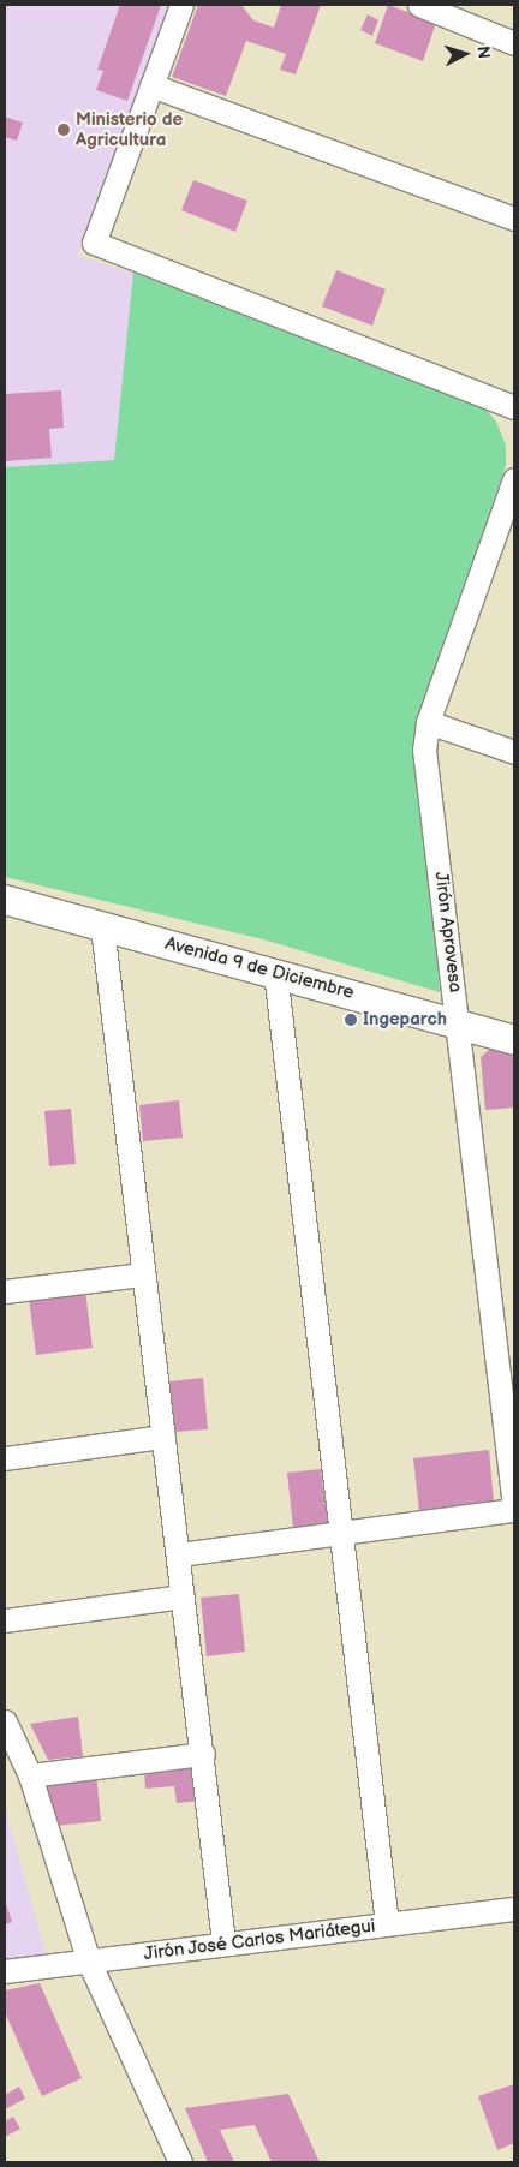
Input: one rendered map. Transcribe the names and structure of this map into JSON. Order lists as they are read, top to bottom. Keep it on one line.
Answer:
{"streets":{"street":["Jirón Aprovesa","Avenida 9 de Diciembre","Jirón José Carlos Mariátegui"]},"crossings":[["Jirón Aprovesa","Avenida 9 de Diciembre"]],"places":["Ministerio de Agricultura","Ingeparch"],"north":"right"}
